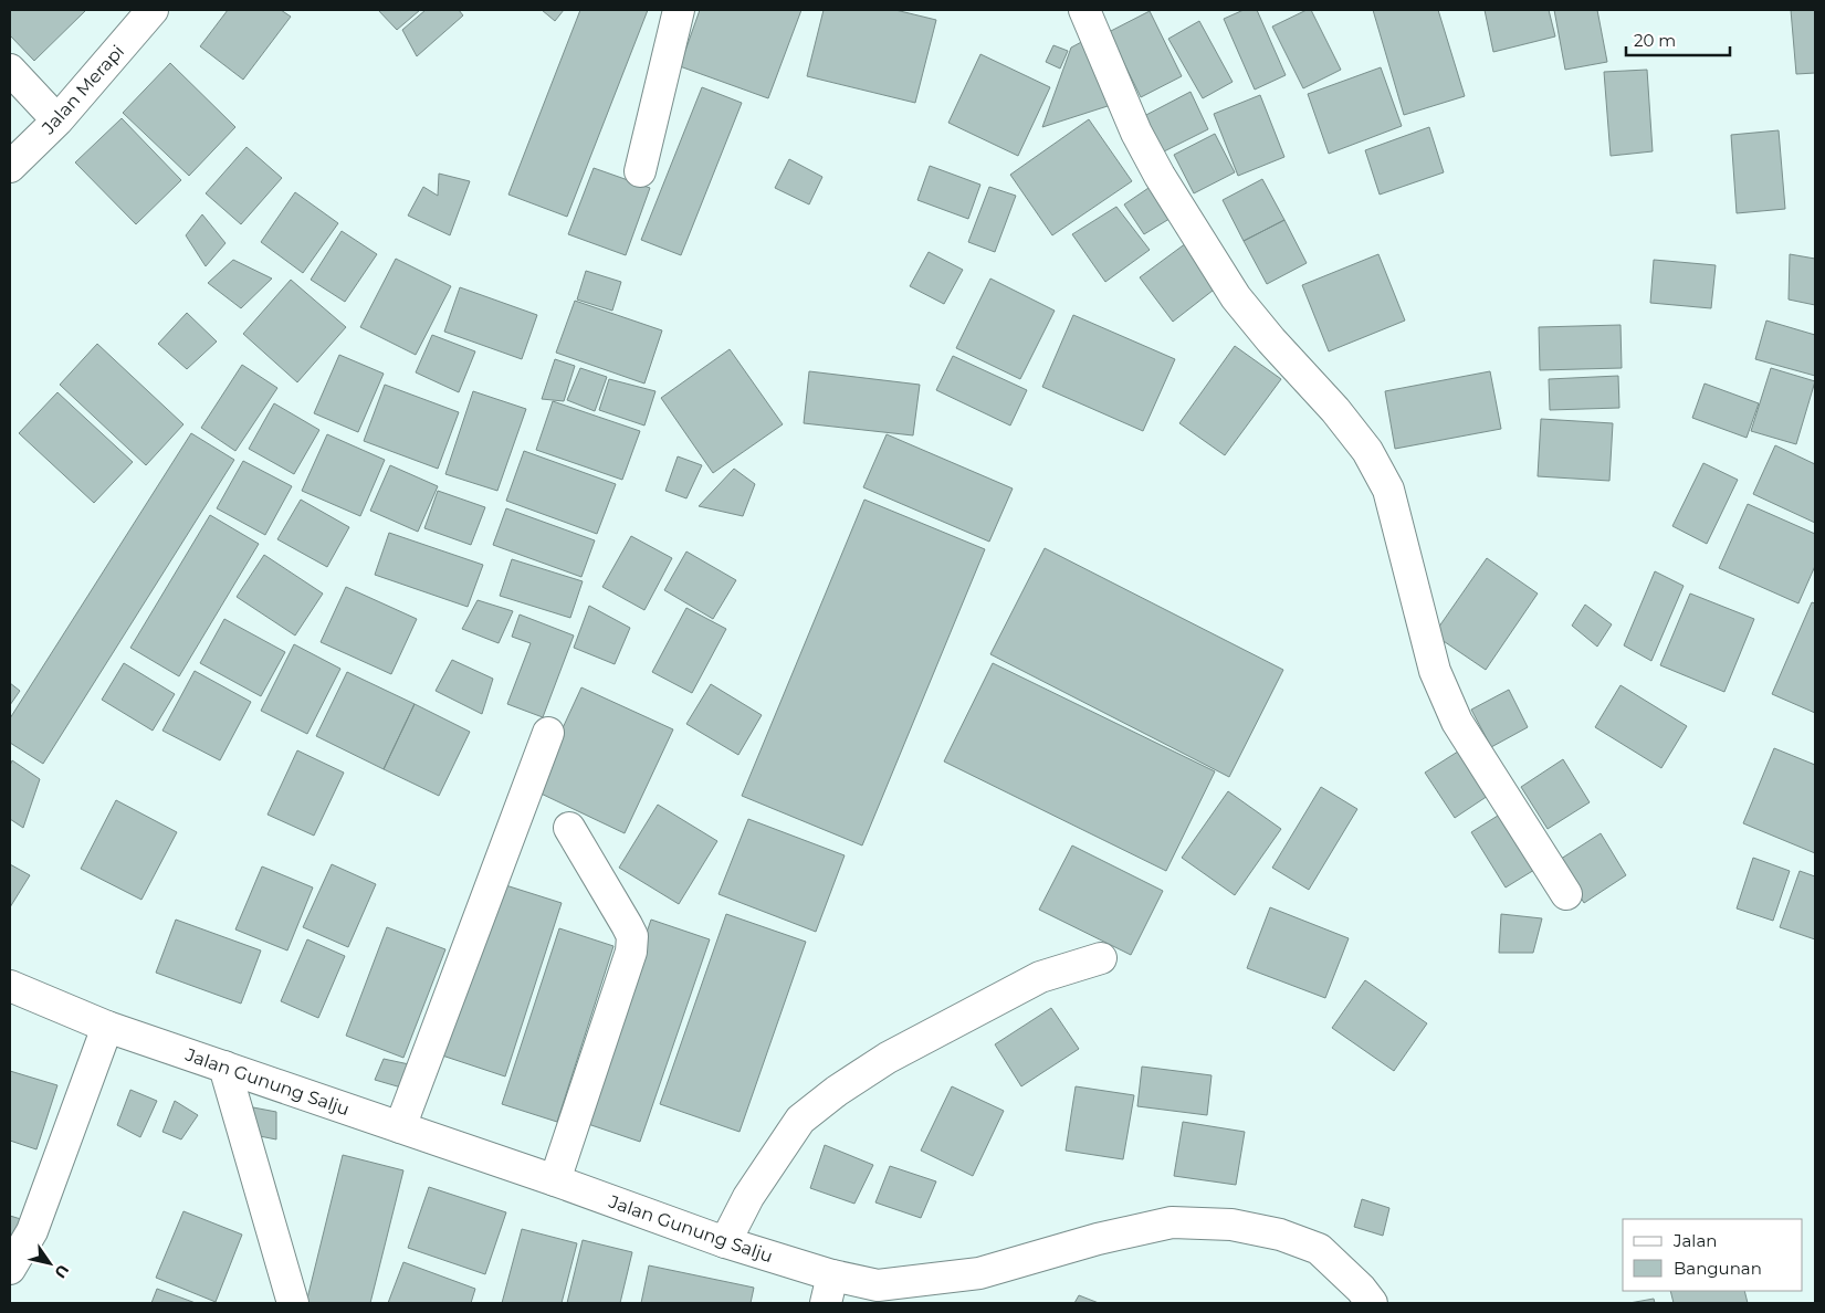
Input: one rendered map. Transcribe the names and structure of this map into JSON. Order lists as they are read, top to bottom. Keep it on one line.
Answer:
{"streets":{"street":["Jalan Merapi","Jalan Gunung Salju"]},"legend":["Jalan","Bangunan"],"scale_bar":"20 m","north":"bottom right"}
